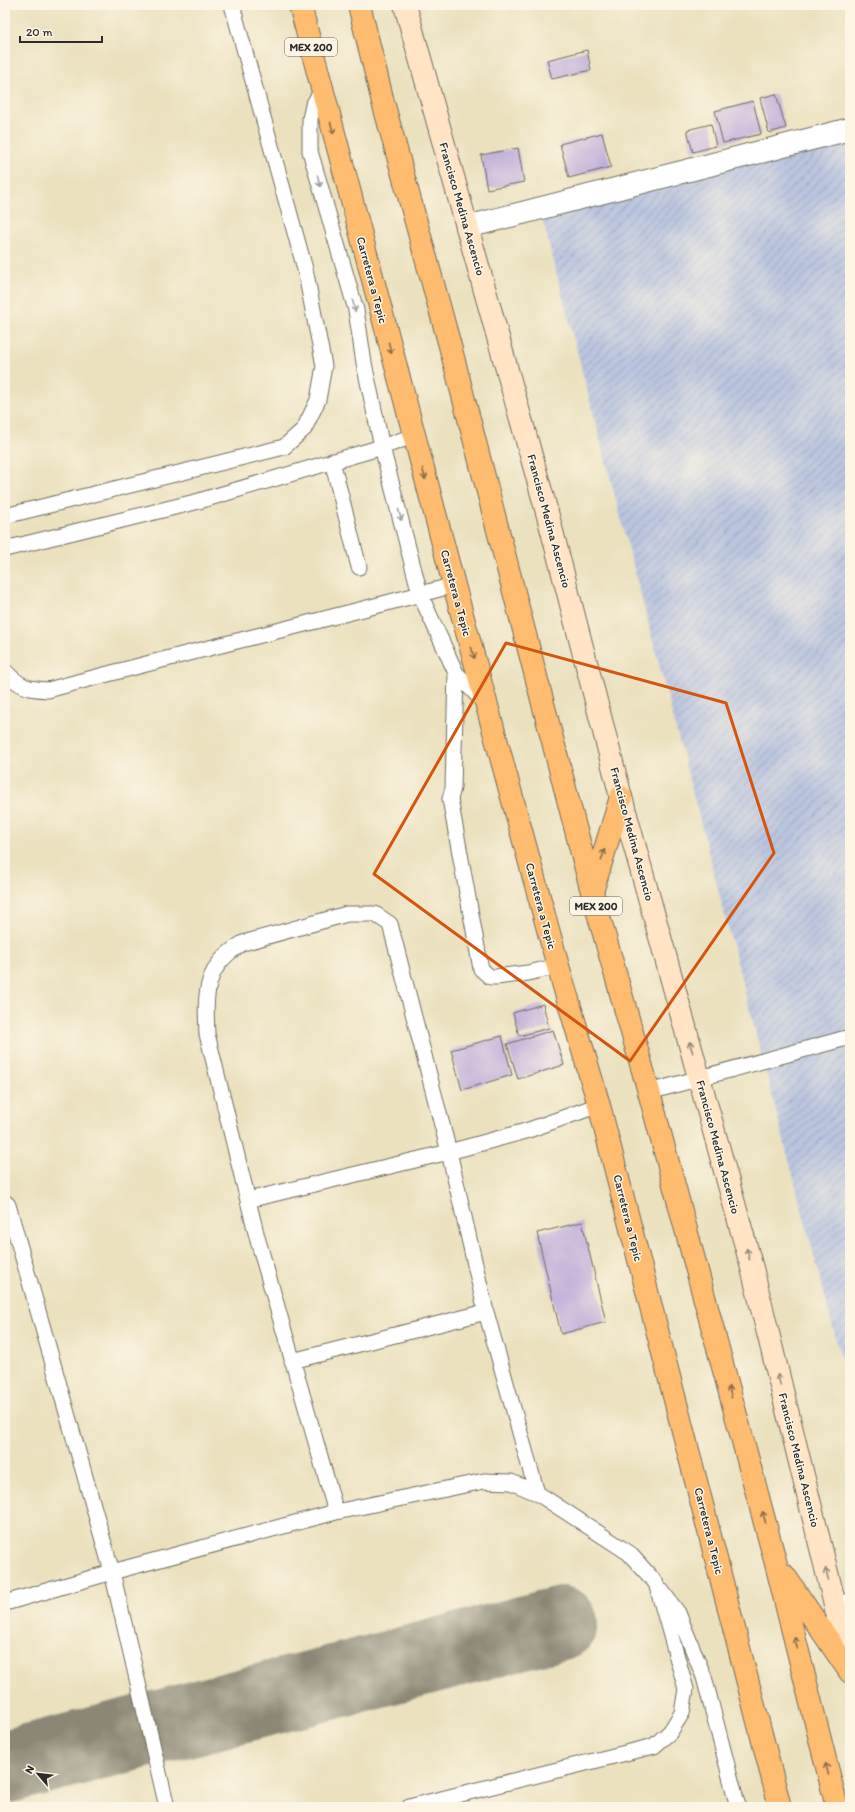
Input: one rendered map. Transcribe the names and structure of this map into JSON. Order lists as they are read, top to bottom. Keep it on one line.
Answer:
{"streets":{"highway":["MEX 200","Carretera a Tepic"],"main road":["Francisco Medina Ascencio"]},"one_way":["Francisco Medina Ascencio"],"scale_bar":"20 m","north":"top left"}
